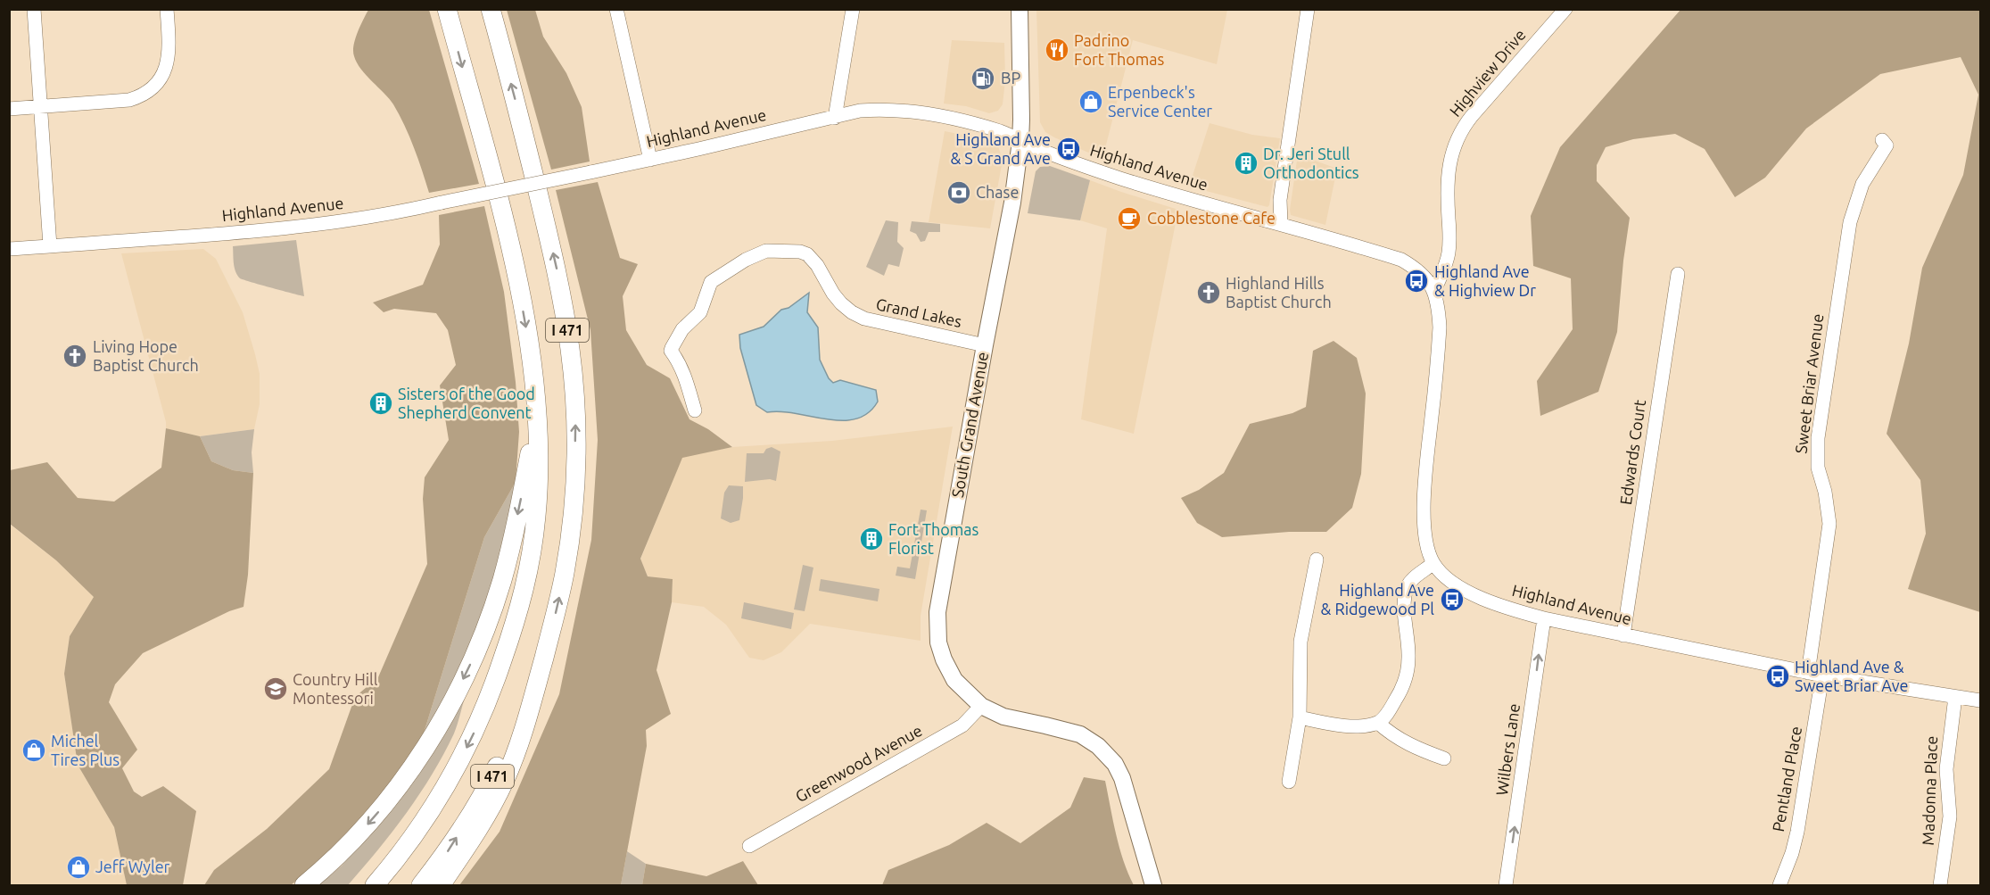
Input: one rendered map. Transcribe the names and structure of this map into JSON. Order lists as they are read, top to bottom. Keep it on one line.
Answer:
{"streets":{"highway":["I 471"],"main road":["South Grand Avenue"],"street":["Highview Drive","Highland Avenue","Grand Lakes","Sweet Briar Avenue","Edwards Court","Wilbers Lane","Greenwood Avenue","Pentland Place","Madonna Place"]},"crossings":[["Highview Drive","Highland Avenue"],["Highland Avenue","Sweet Briar Avenue"],["Highland Avenue","South Grand Avenue"],["Highland Avenue","Edwards Court"],["Highland Avenue","Wilbers Lane"],["Highland Avenue","Pentland Place"],["Highland Avenue","Madonna Place"],["Grand Lakes","South Grand Avenue"],["South Grand Avenue","Greenwood Avenue"]],"one_way":["Wilbers Lane"],"places":{"restaurant":["Padrino Fort Thomas"],"fuel station":["BP"],"shop":["Erpenbeck's Service Center","Michel Tires Plus","Jeff Wyler"],"bus stop":["Highland Ave & S Grand Ave","Highland Ave & Highview Dr","Highland Ave & Ridgewood Pl","Highland Ave & Sweet Briar Ave"],"building":["Dr. Jeri Stull Orthodontics","Sisters of the Good Shepherd Convent","Fort Thomas Florist"],"bank":["Chase"],"cafe":["Cobblestone Cafe"],"church":["Highland Hills Baptist Church","Living Hope Baptist Church"],"school or university":["Country Hill Montessori"]}}
